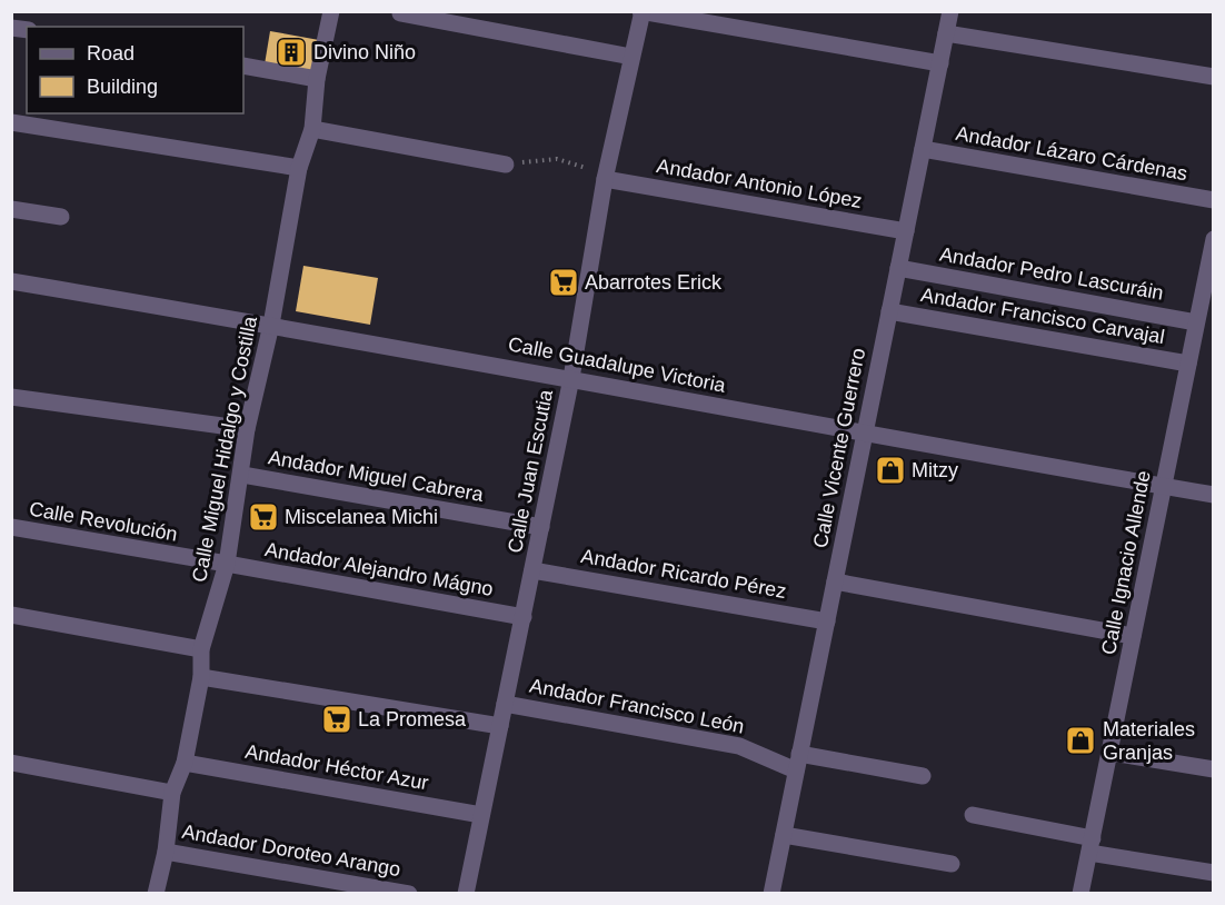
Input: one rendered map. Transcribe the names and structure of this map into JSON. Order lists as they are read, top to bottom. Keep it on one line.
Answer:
{"streets":{"street":["Andador Lázaro Cárdenas","Andador Antonio López","Andador Pedro Lascuráin","Andador Francisco Carvajal","Calle Guadalupe Victoria","Calle Vicente Guerrero","Calle Miguel Hidalgo y Costilla","Calle Juan Escutia","Andador Miguel Cabrera","Calle Revolución","Calle Ignacio Allende","Andador Alejandro Mágno","Andador Ricardo Pérez","Andador Francisco León","Andador Héctor Azur","Andador Doroteo Arango"]},"crossings":[["Andador Lázaro Cárdenas","Calle Vicente Guerrero"],["Andador Antonio López","Calle Vicente Guerrero"],["Andador Antonio López","Calle Juan Escutia"],["Andador Pedro Lascuráin","Calle Vicente Guerrero"],["Andador Pedro Lascuráin","Calle Ignacio Allende"],["Andador Francisco Carvajal","Calle Vicente Guerrero"],["Andador Francisco Carvajal","Calle Ignacio Allende"],["Calle Guadalupe Victoria","Calle Vicente Guerrero"],["Calle Guadalupe Victoria","Calle Miguel Hidalgo y Costilla"],["Calle Guadalupe Victoria","Calle Juan Escutia"],["Calle Guadalupe Victoria","Calle Ignacio Allende"],["Calle Vicente Guerrero","Andador Ricardo Pérez"],["Calle Vicente Guerrero","Andador Francisco León"],["Calle Miguel Hidalgo y Costilla","Andador Miguel Cabrera"],["Calle Miguel Hidalgo y Costilla","Calle Revolución"],["Calle Miguel Hidalgo y Costilla","Andador Alejandro Mágno"],["Calle Miguel Hidalgo y Costilla","Andador Héctor Azur"],["Calle Miguel Hidalgo y Costilla","Andador Doroteo Arango"],["Calle Juan Escutia","Andador Miguel Cabrera"],["Calle Juan Escutia","Andador Alejandro Mágno"],["Calle Juan Escutia","Andador Ricardo Pérez"],["Calle Juan Escutia","Andador Francisco León"],["Calle Juan Escutia","Andador Héctor Azur"],["Calle Revolución","Andador Alejandro Mágno"]],"places":{"building":["Divino Niño"],"supermarket":["Abarrotes Erick","Miscelanea Michi","La Promesa"],"shop":["Mitzy","Materiales Granjas"]},"legend":["Road","Building"]}
